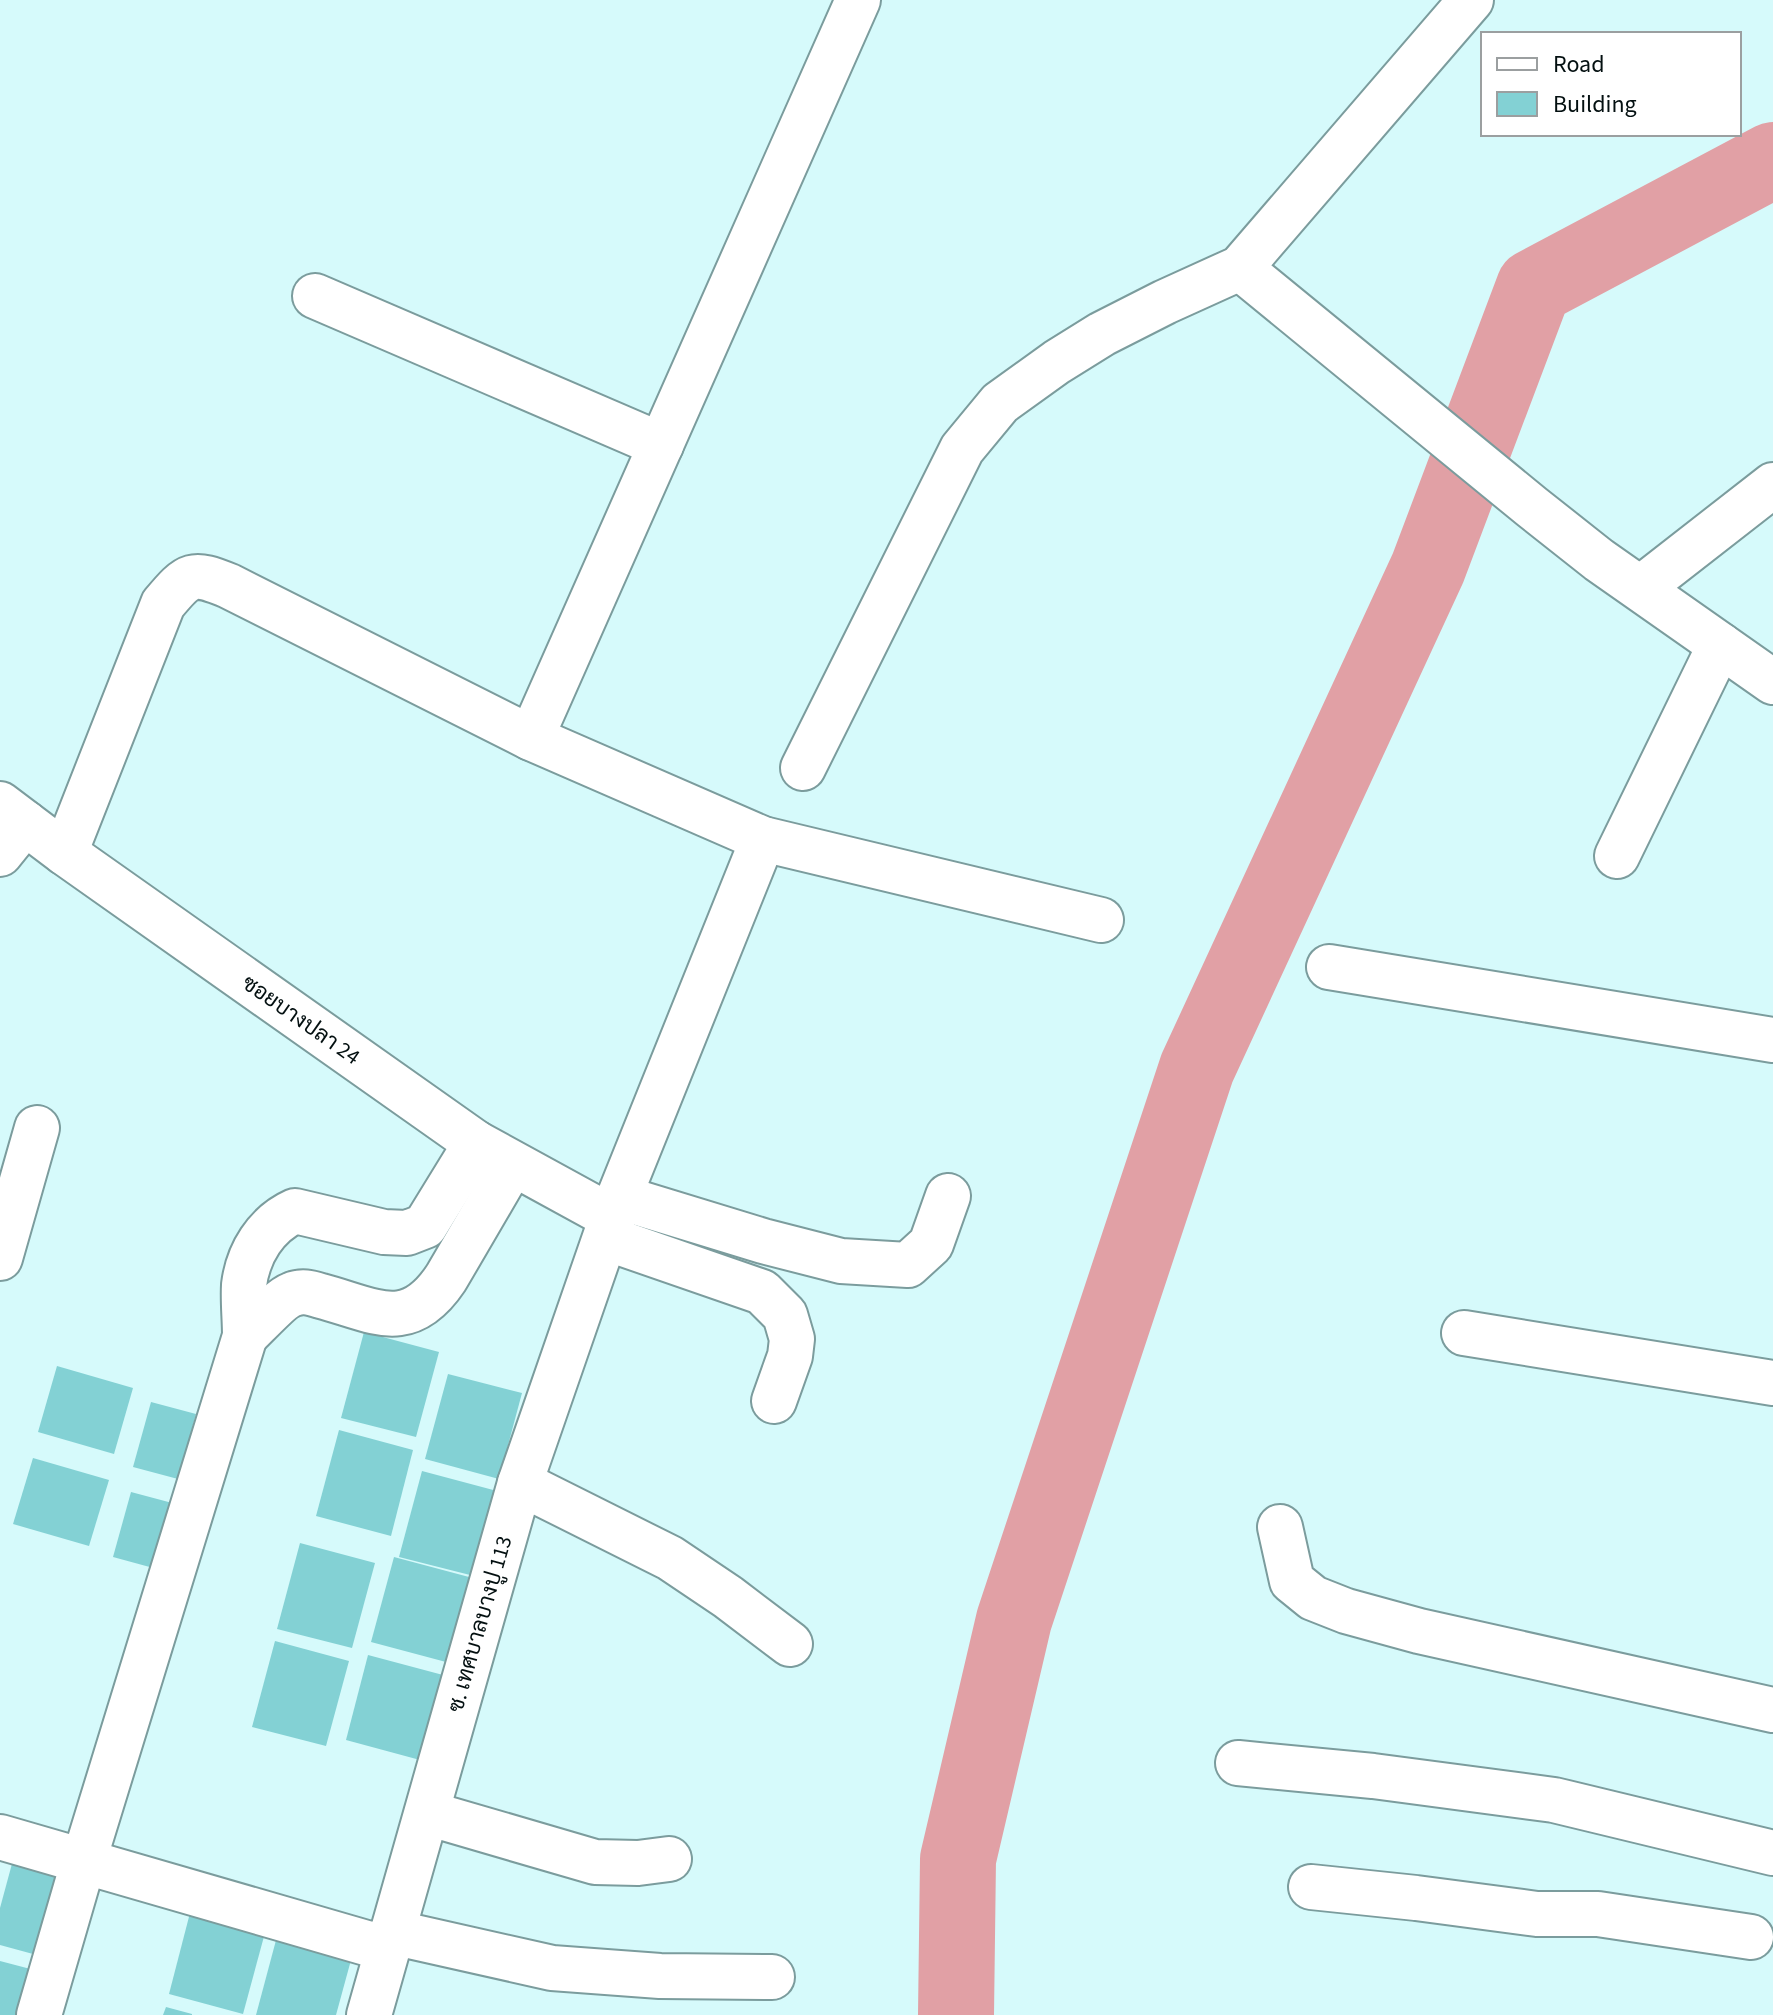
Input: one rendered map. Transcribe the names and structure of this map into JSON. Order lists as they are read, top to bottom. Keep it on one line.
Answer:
{"streets":{"street":["ซอยบางปลา 24","ซ. เทศบาลบางปู 113"]},"crossings":[["ซอยบางปลา 24","ซ. เทศบาลบางปู 113"]],"legend":["Road","Building"]}
